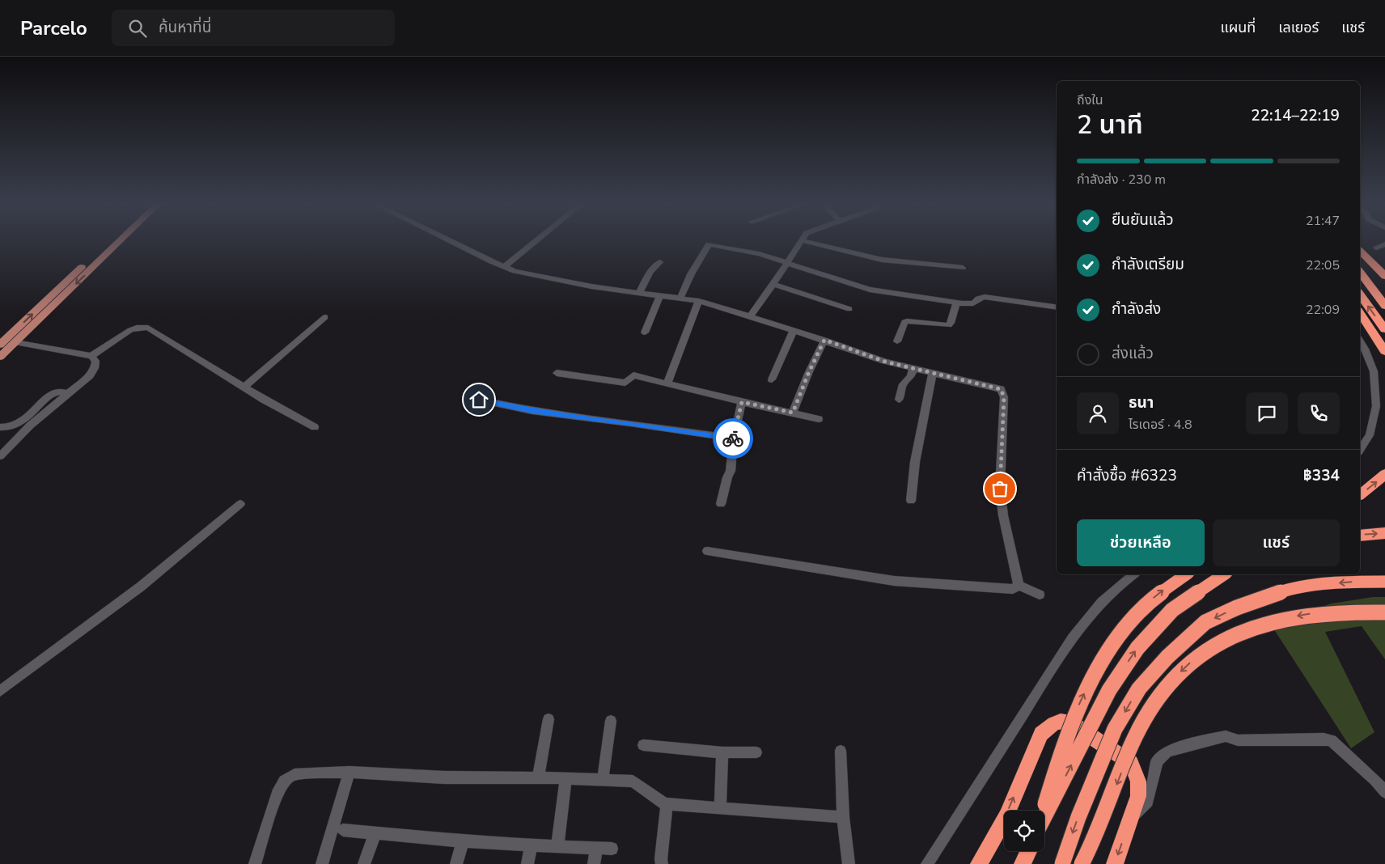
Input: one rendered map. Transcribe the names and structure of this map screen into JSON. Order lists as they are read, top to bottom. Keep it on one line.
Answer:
{"page":{"header":"Parcelo","search":"ค้นหาที่นี่","nav":["แผนที่","เลเยอร์","แชร์"],"heading":["2 นาที","ถึงใน","22:14–22:19"],"panel":["ธนา","ไรเดอร์ · 4.8","คำสั่งซื้อ #6323","฿334"],"bar":"กำลังส่ง · 230 m","list":[["ยืนยันแล้ว","21:47"],["กำลังเตรียม","22:05"],["กำลังส่ง","22:09"],"ส่งแล้ว"],"buttons":["ช่วยเหลือ","แชร์"]}}
